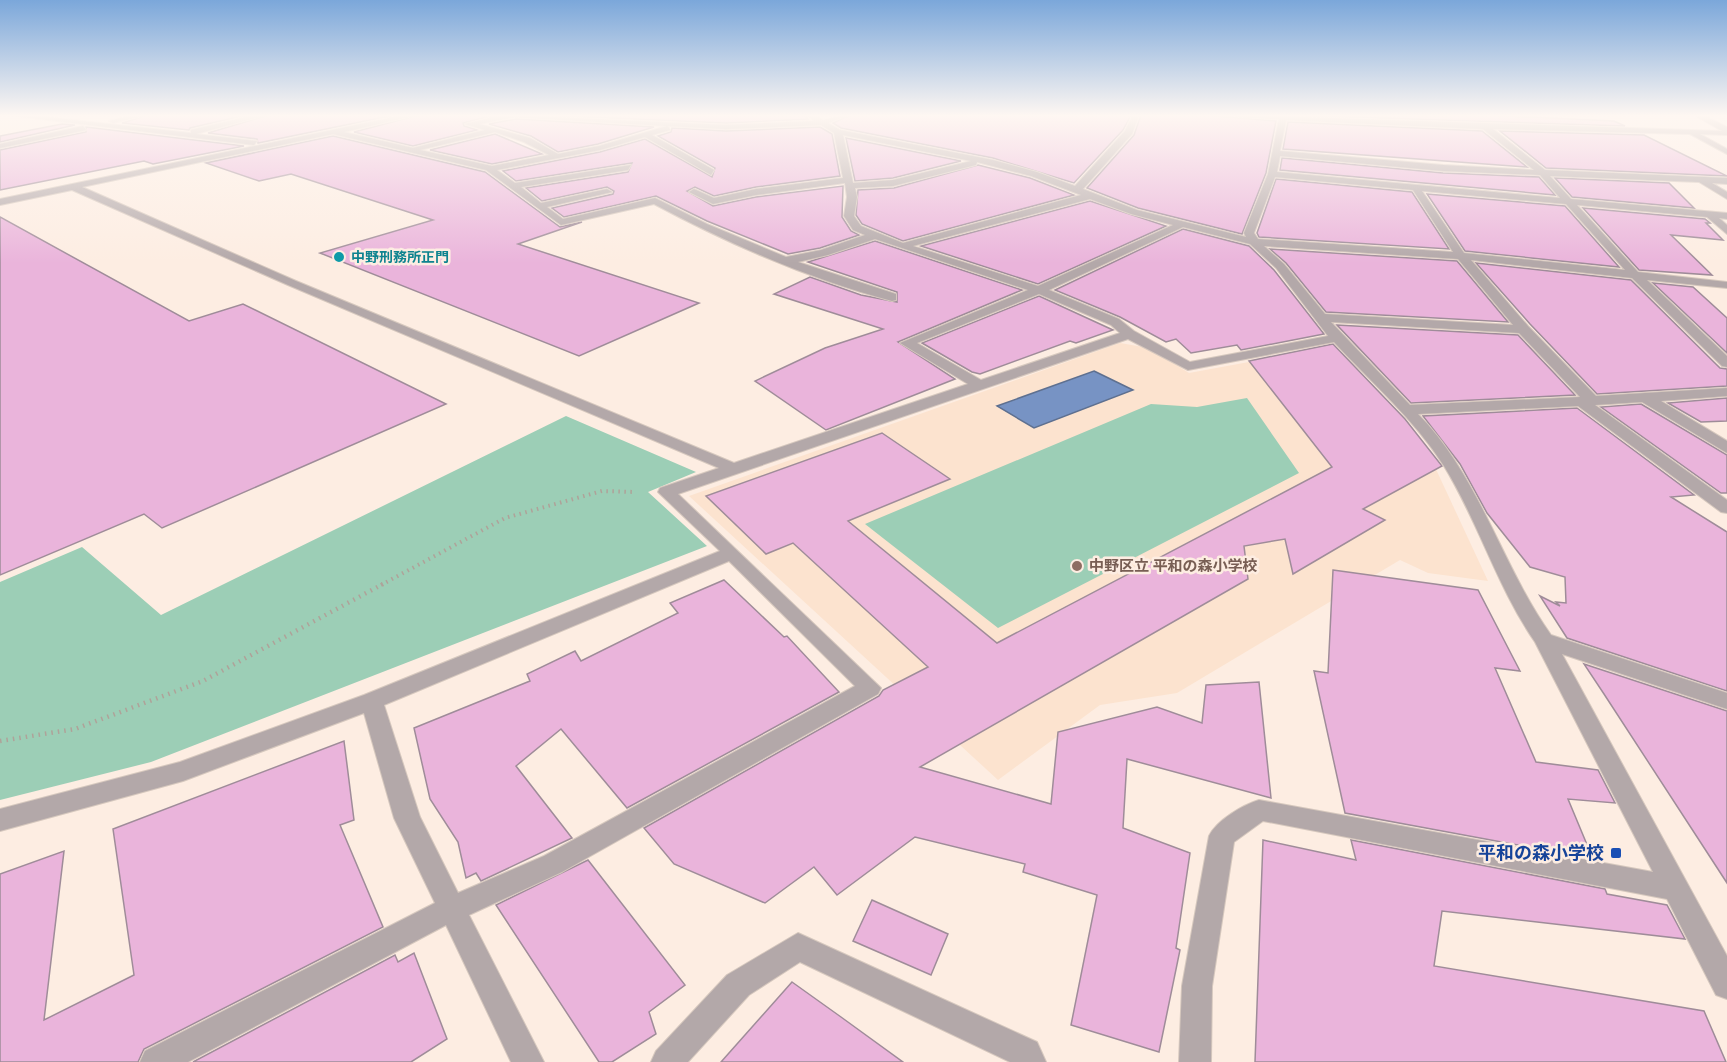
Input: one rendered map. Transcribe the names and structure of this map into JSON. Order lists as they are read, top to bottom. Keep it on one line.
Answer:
{"places":{"other":["中野刑務所正門","中野区立 平和の森小学校"],"transit":["平和の森小学校"]}}
